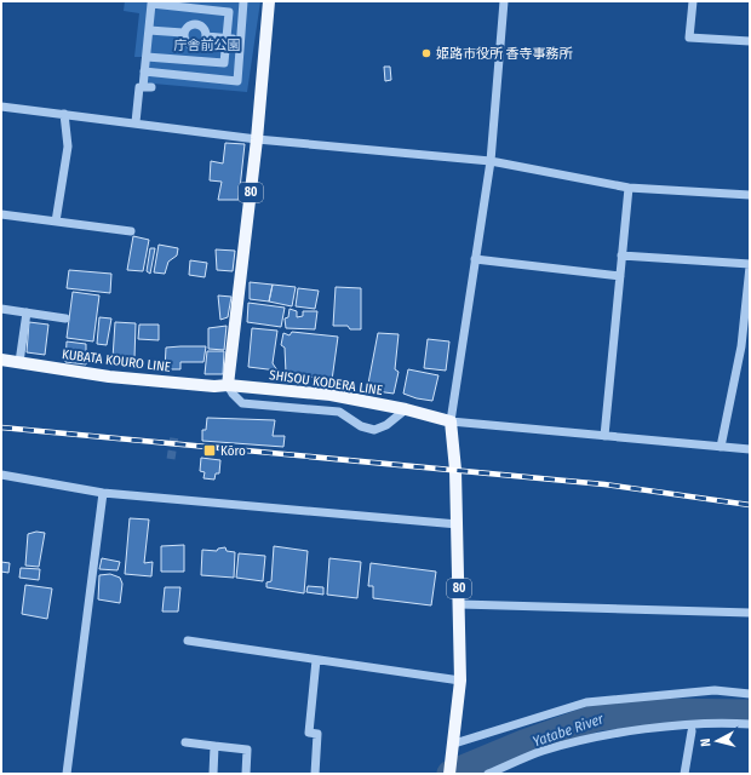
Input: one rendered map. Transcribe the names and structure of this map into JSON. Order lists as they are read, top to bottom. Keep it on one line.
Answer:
{"streets":{"main road":["80","KUBATA KOURO LINE","SHISOU KODERA LINE"]},"crossings":[["80","KUBATA KOURO LINE"],["80","SHISOU KODERA LINE"],["KUBATA KOURO LINE","SHISOU KODERA LINE"]],"water":["Yatabe River"],"parks":["庁舎前公園"],"places":{"other":["姫路市役所 香寺事務所"],"transit":["Kōro"]},"north":"left"}
